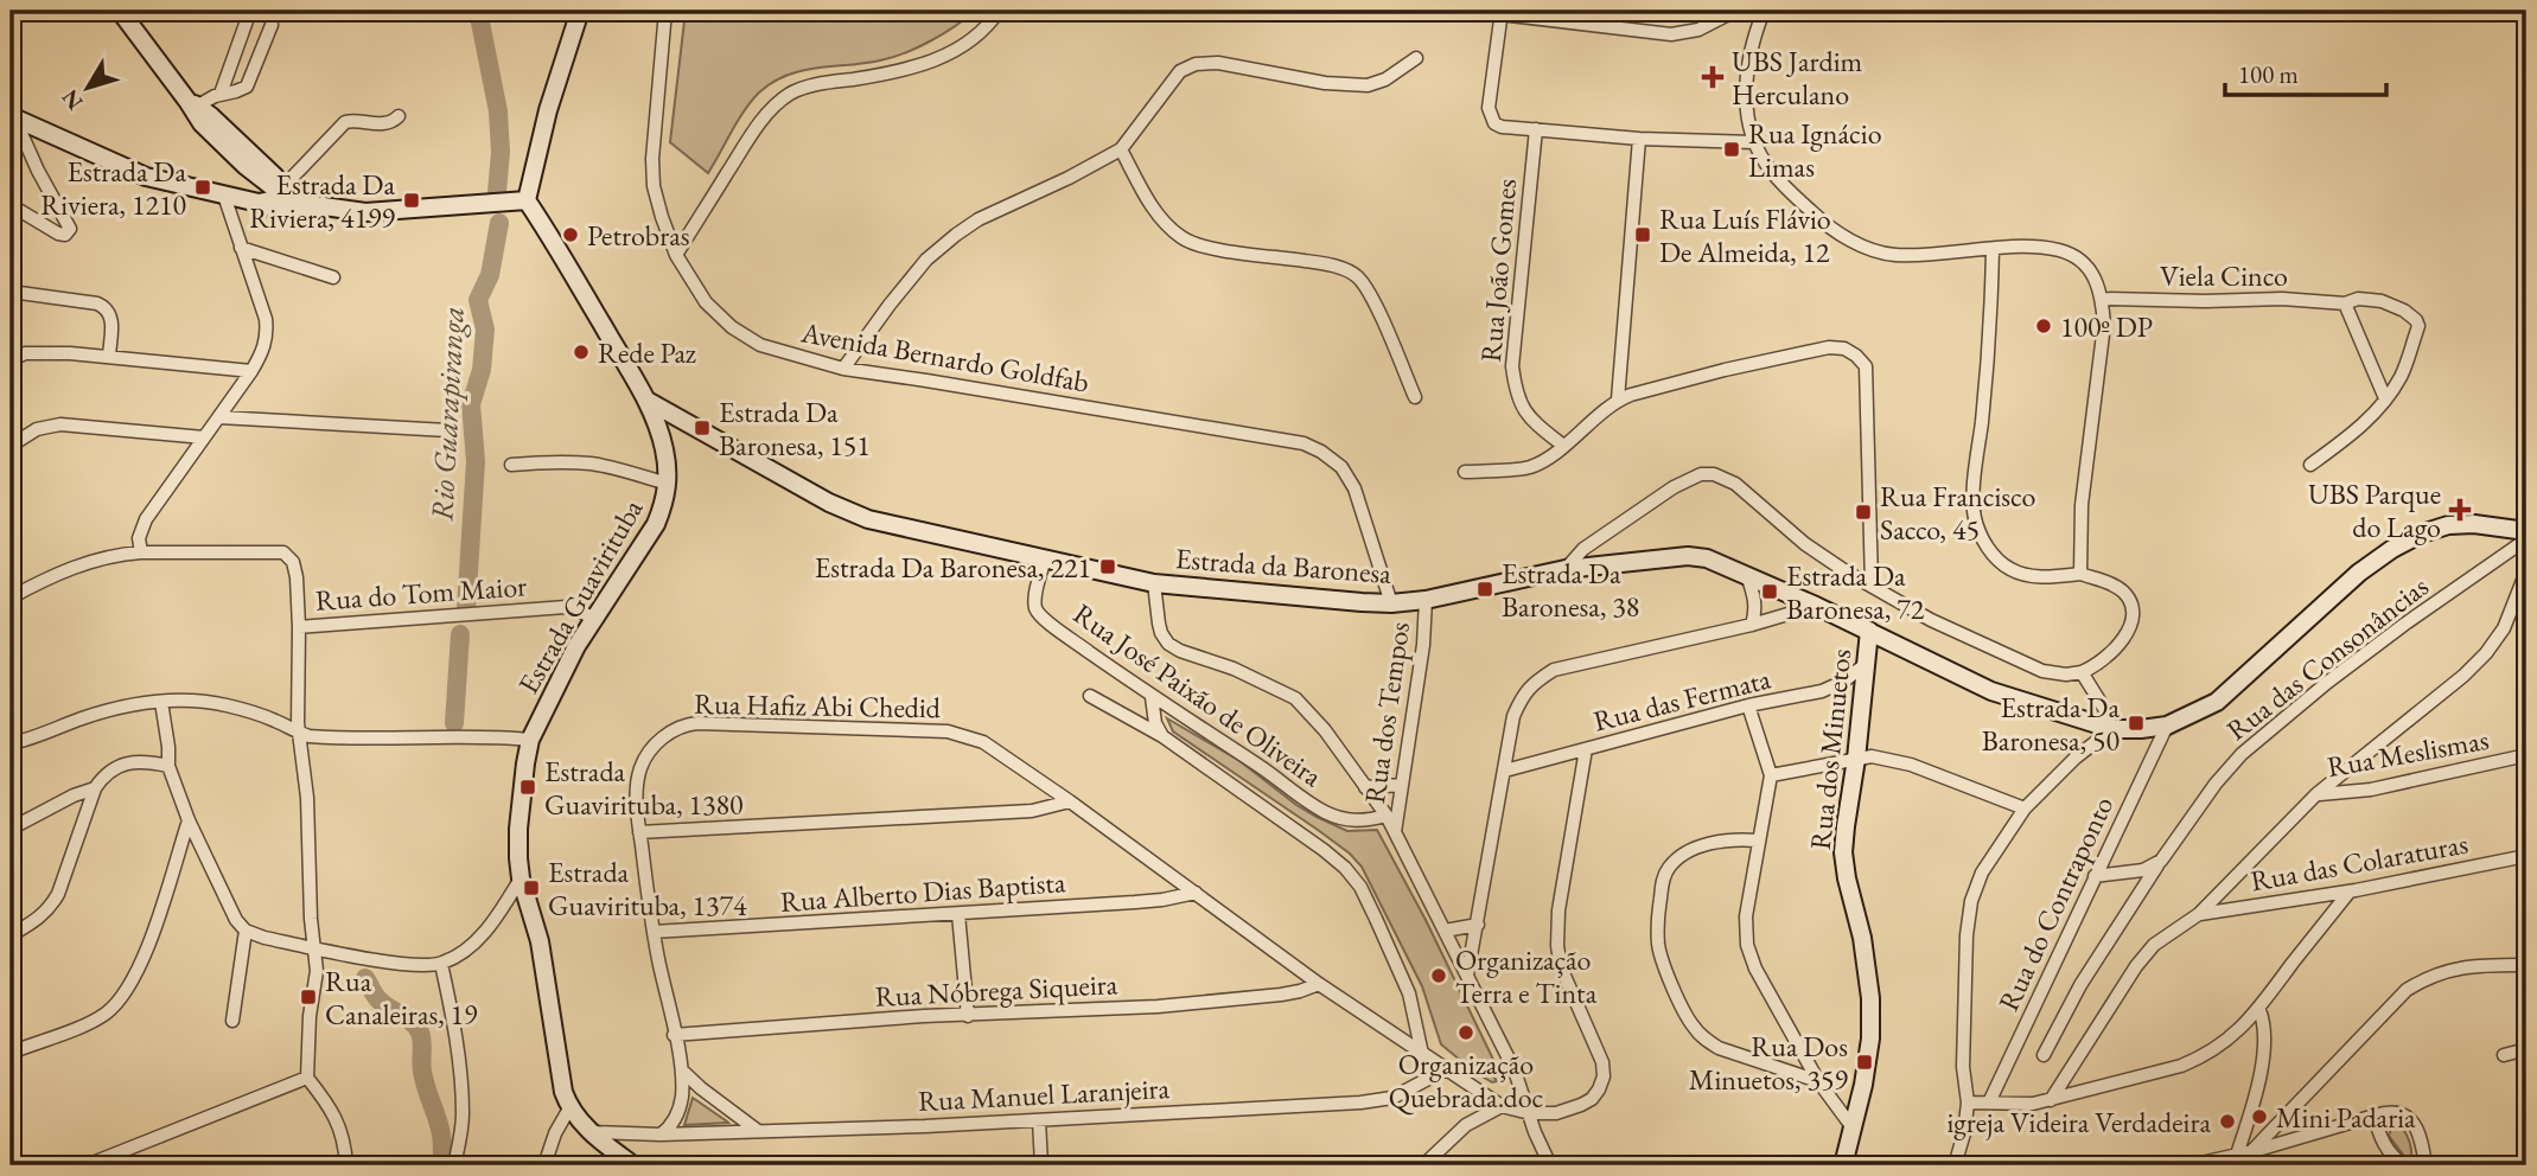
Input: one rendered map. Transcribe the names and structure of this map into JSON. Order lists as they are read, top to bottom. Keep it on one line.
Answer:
{"streets":{"main road":["Estrada da Baronesa","Estrada Guavirituba","Rua dos Minuetos"],"street":["Rua João Gomes","Viela Cinco","Avenida Bernardo Goldfab","Rua do Tom Maior","Rua das Consonâncias","Rua José Paixão de Oliveira","Rua das Fermata","Rua Hafiz Abi Chedid","Rua dos Tempos","Rua Meslismas","Rua das Colaraturas","Rua Alberto Dias Baptista","Rua do Contraponto","Rua Nóbrega Siqueira","Rua Manuel Laranjeira"]},"crossings":[["Avenida Bernardo Goldfab","Estrada da Baronesa"],["Estrada da Baronesa","Estrada Guavirituba"],["Estrada da Baronesa","Rua José Paixão de Oliveira"],["Estrada da Baronesa","Rua dos Tempos"],["Estrada da Baronesa","Rua dos Minuetos"],["Estrada da Baronesa","Rua do Contraponto"],["Rua do Tom Maior","Estrada Guavirituba"],["Estrada Guavirituba","Rua Manuel Laranjeira"],["Rua das Fermata","Rua dos Minuetos"],["Rua Hafiz Abi Chedid","Rua Alberto Dias Baptista"],["Rua Hafiz Abi Chedid","Rua Nóbrega Siqueira"],["Rua Hafiz Abi Chedid","Rua Manuel Laranjeira"],["Rua Meslismas","Rua das Colaraturas"]],"water":["Rio Guarapiranga"],"places":{"health":["UBS Jardim Herculano","UBS Parque do Lago"],"transit":["Rua Ignácio Limas","Estrada Da Riviera, 1210","Estrada Da Riviera, 4199","Rua Luís Flávio De Almeida, 12","Estrada Da Baronesa, 151","Rua Francisco Sacco, 45","Estrada Da Baronesa, 221","Estrada Da Baronesa, 38","Estrada Da Baronesa, 72","Estrada Da Baronesa, 50","Estrada Guavirituba, 1380","Estrada Guavirituba, 1374","Rua Canaleiras, 19","Rua Dos Minuetos, 359"],"other":["Petrobras","100º DP","Rede Paz","Organização Terra e Tinta","Organização Quebrada.doc","Mini Padaria","igreja Videira Verdadeira"]},"scale_bar":"100 m","north":"bottom left"}
